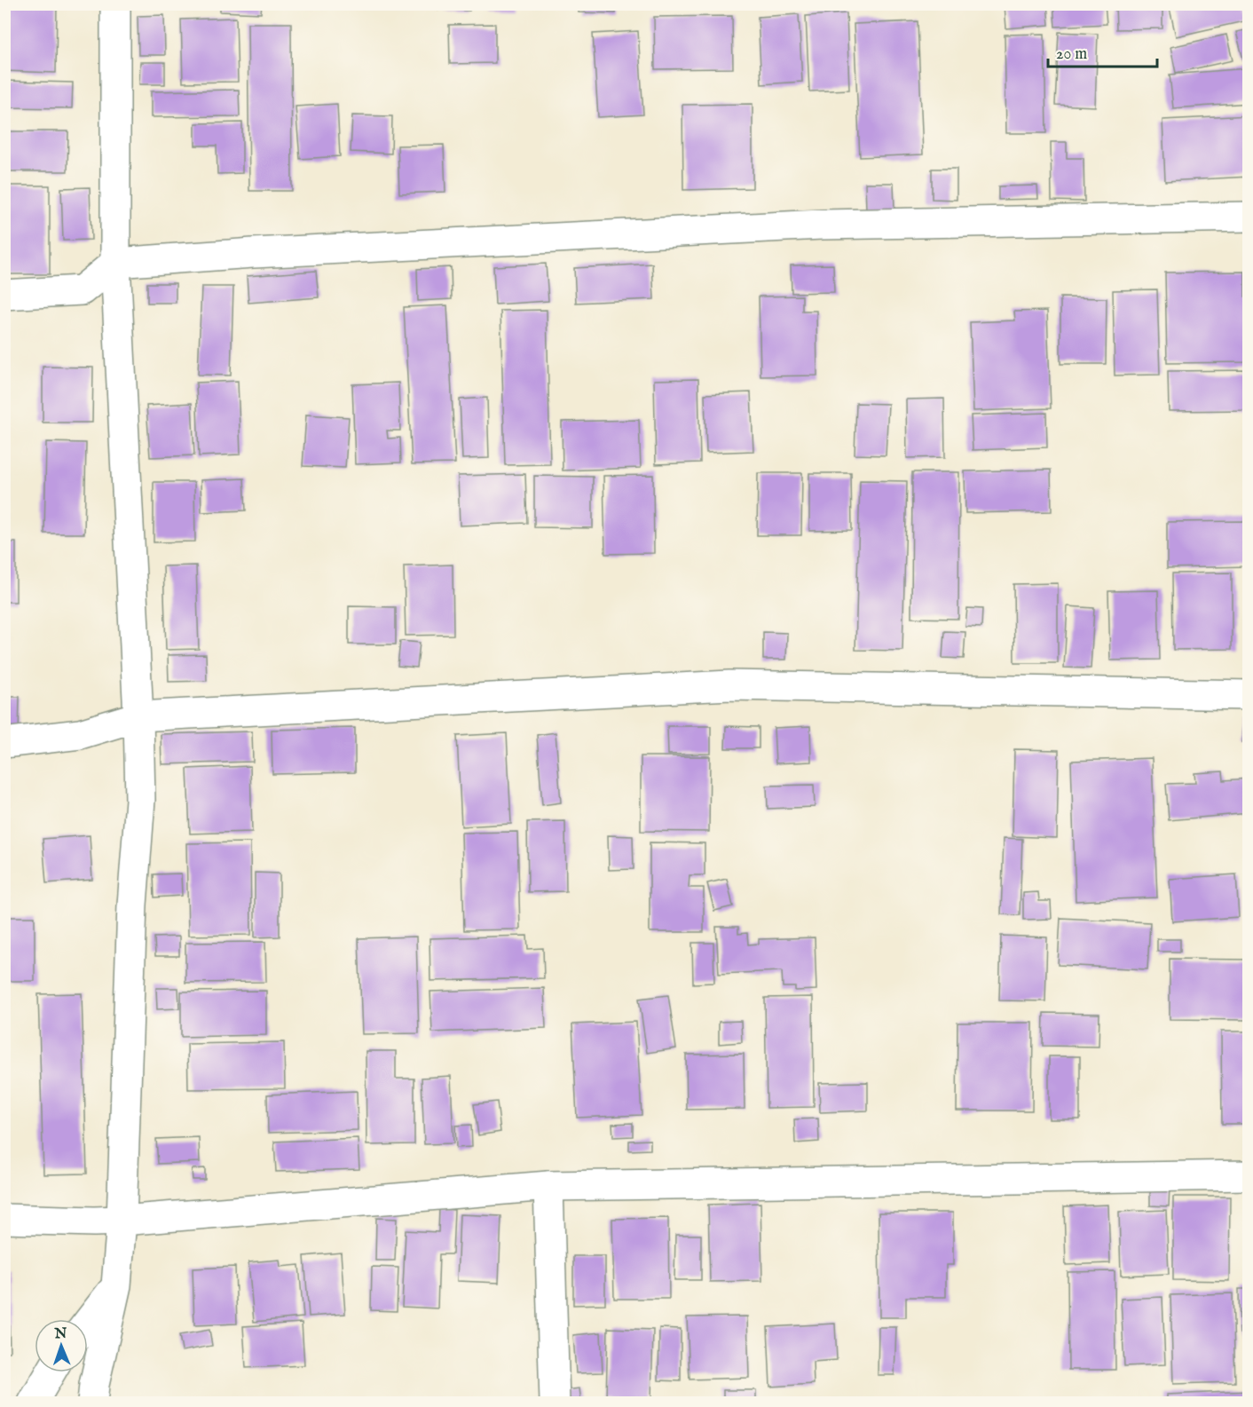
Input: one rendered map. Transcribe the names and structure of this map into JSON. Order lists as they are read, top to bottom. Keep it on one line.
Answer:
{"scale_bar":"20 m","north":"top"}
